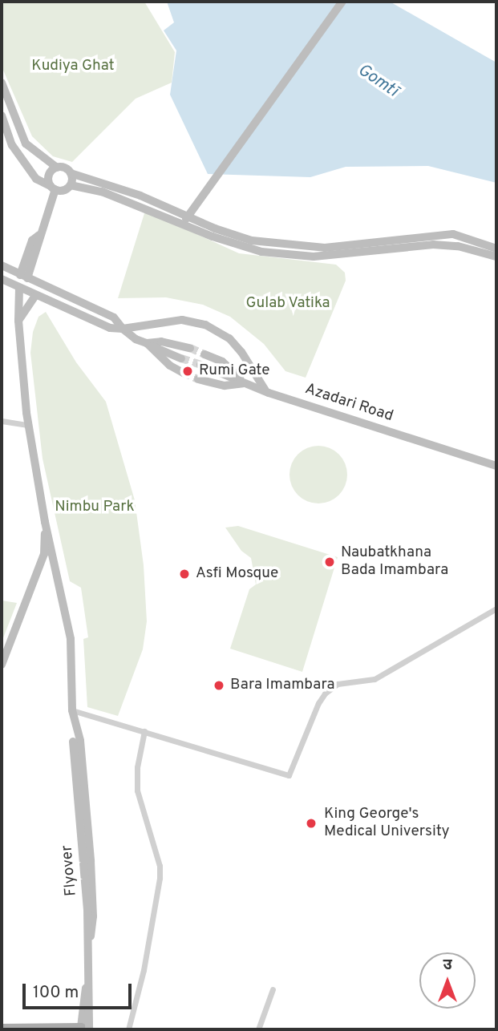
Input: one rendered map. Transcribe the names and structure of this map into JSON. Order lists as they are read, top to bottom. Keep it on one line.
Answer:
{"streets":{"street":["Azadari Road","Flyover"]},"water":["Gomtī"],"parks":["Kudiya Ghat","Gulab Vatika","Nimbu Park"],"places":["Rumi Gate","Naubatkhana Bada Imambara","Asfi Mosque","Bara Imambara","King George's Medical University"],"scale_bar":"100 m","north":"top"}
